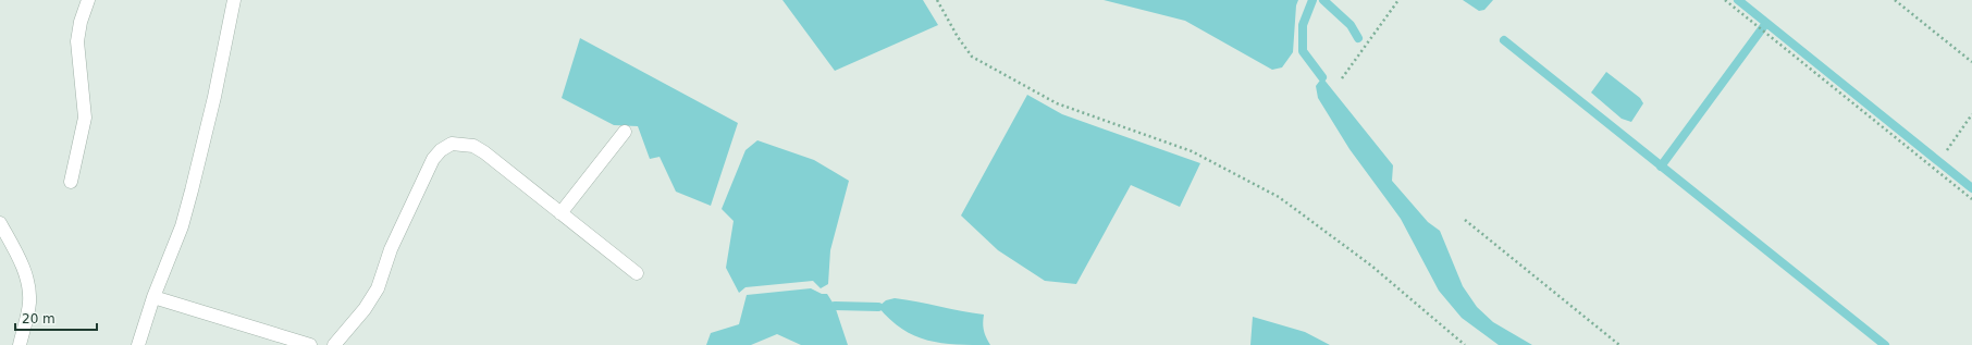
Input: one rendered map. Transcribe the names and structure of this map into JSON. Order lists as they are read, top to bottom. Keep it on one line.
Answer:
{"scale_bar":"20 m"}
